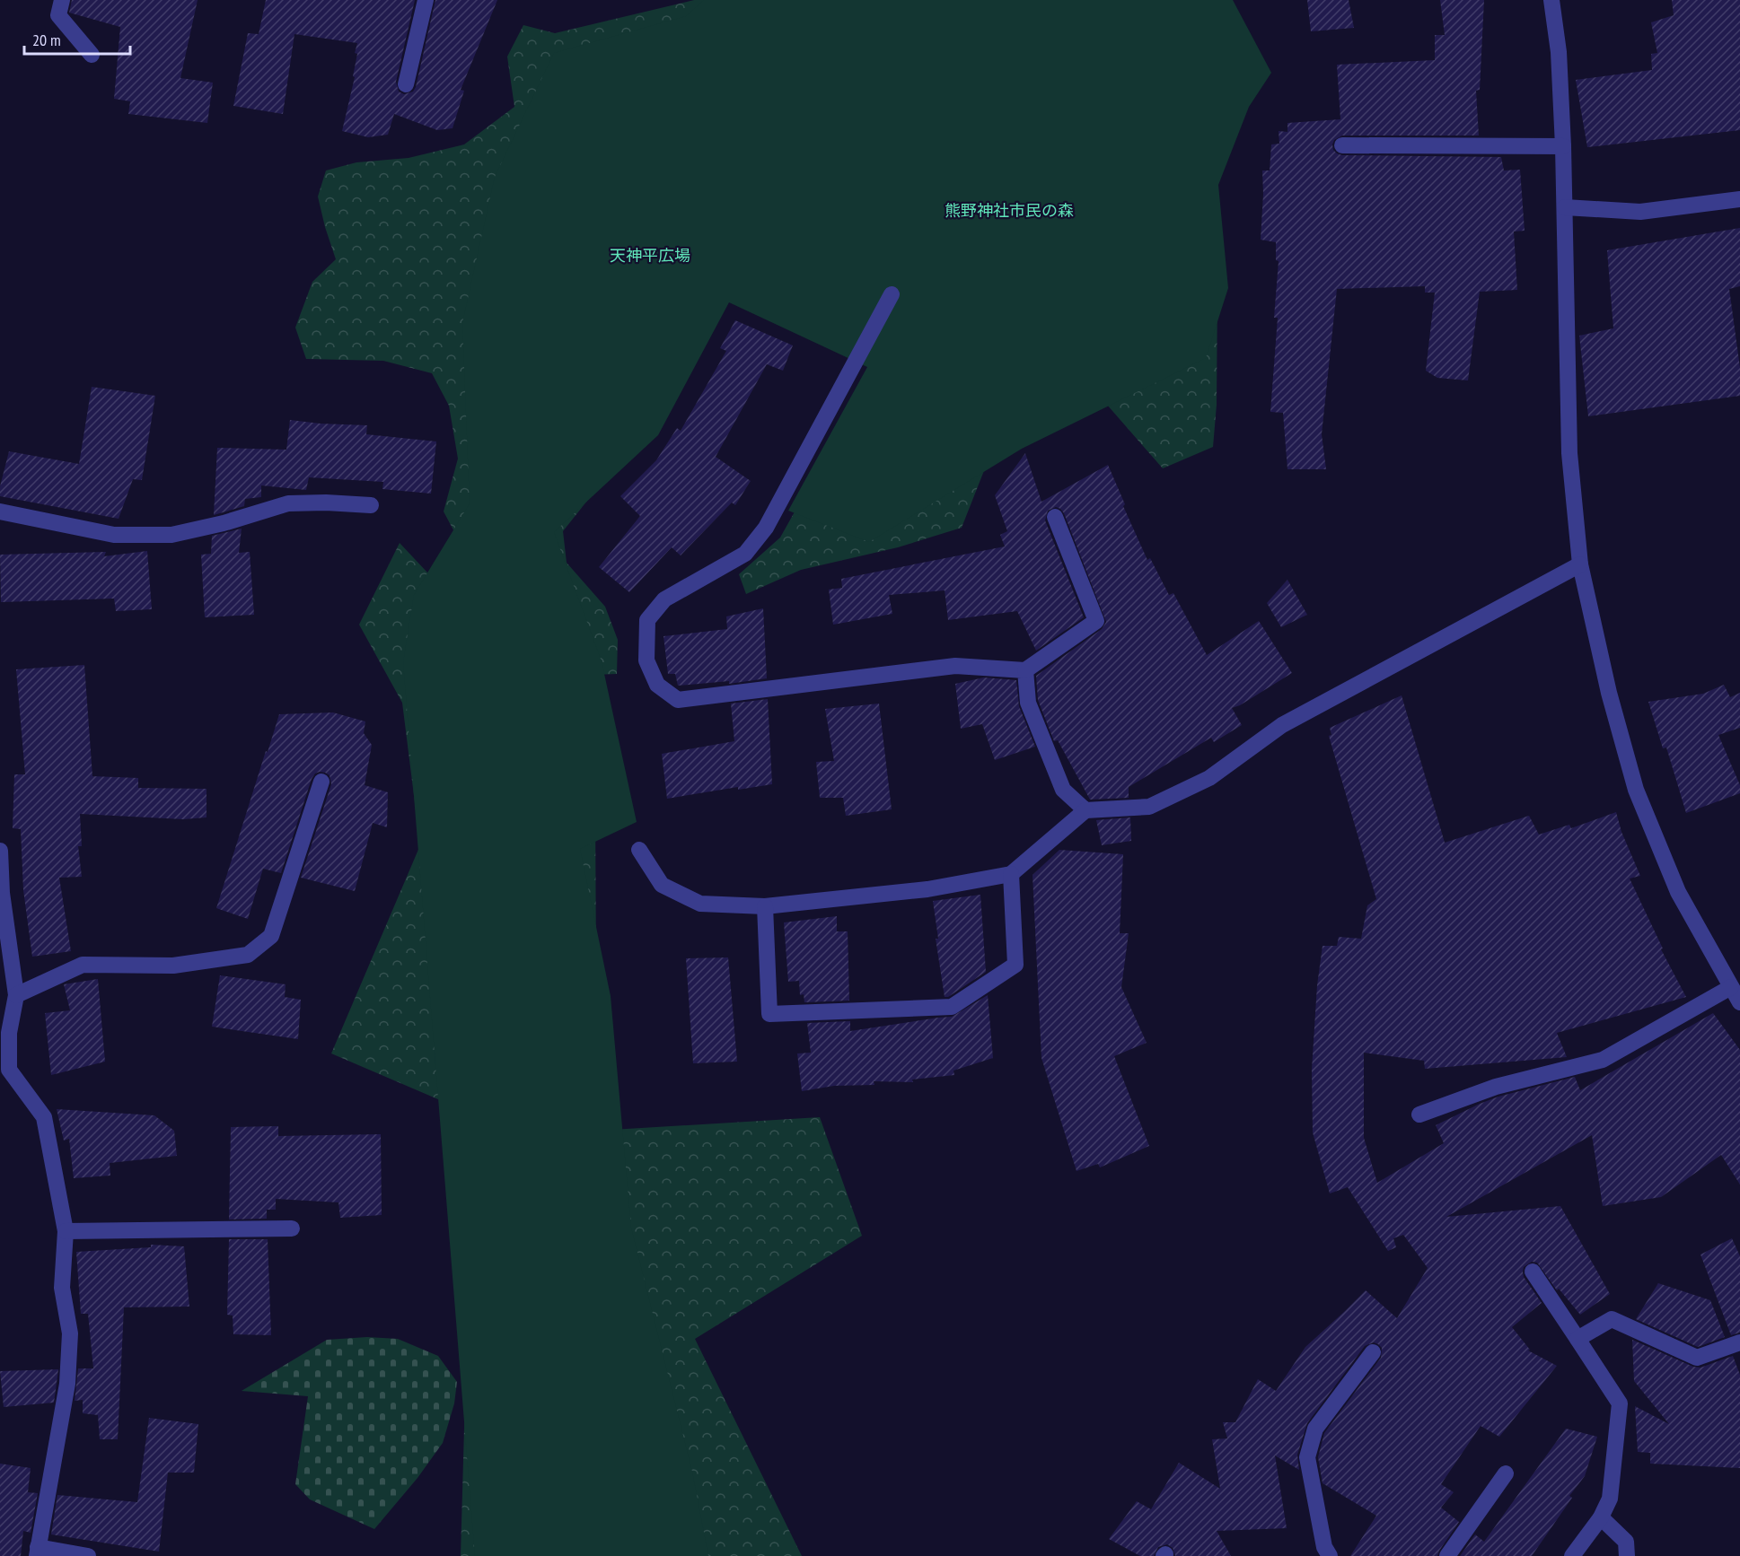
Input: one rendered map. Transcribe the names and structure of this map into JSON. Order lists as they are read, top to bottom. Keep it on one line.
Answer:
{"parks":["熊野神社市民の森","天神平広場"],"scale_bar":"20 m"}
